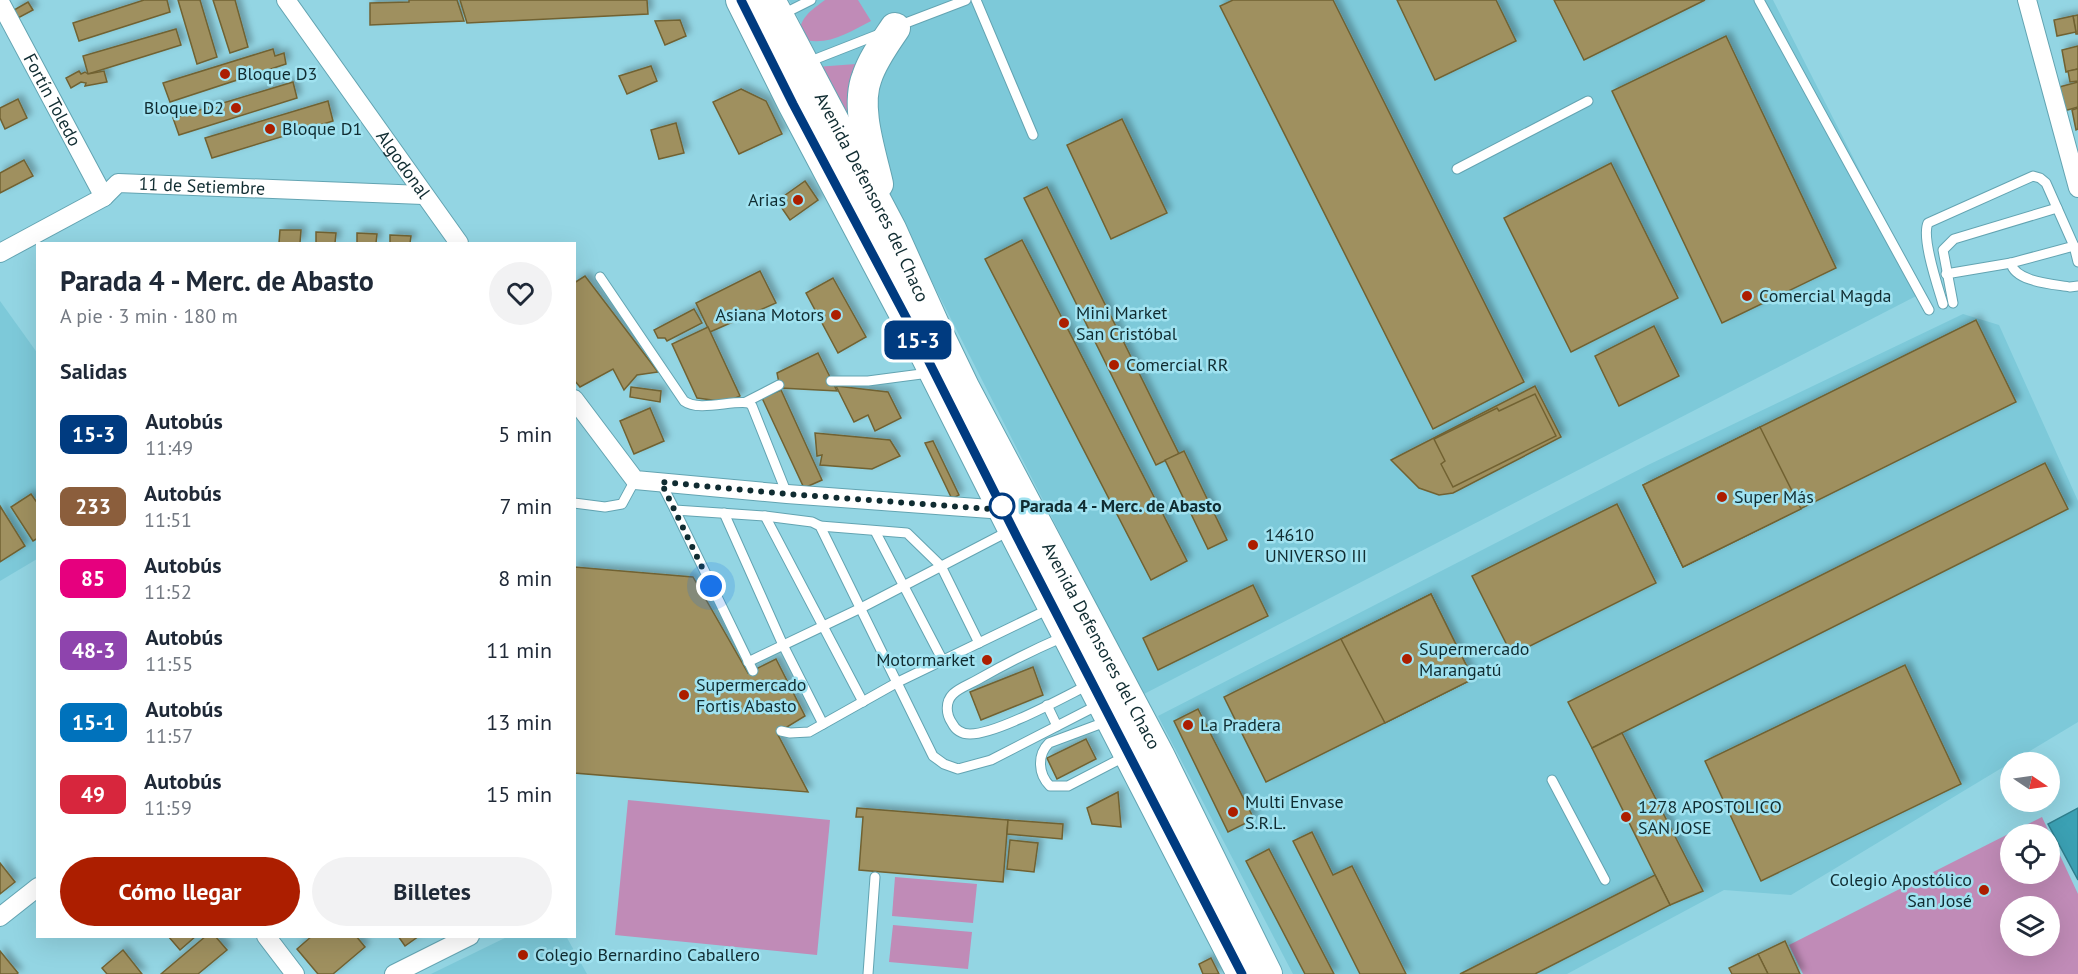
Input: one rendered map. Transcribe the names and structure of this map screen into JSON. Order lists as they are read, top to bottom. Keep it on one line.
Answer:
{"streets":{"highway":["Avenida Defensores del Chaco"],"street":["Fortín Toledo","Algodonal","11 de Setiembre"]},"crossings":[["Fortín Toledo","11 de Setiembre"],["Algodonal","11 de Setiembre"]],"places":["Bloque D3","Bloque D2","Bloque D1","Arias","Comercial Magda","Asiana Motors","Mini Market San Cristóbal","Comercial RR","Super Más","Parada 4 - Merc. de Abasto","14610 UNIVERSO III","Supermercado Marangatú","Motormarket","Supermercado Fortis Abasto","La Pradera","Multi Envase S.R.L.","1278 APOSTOLICO SAN JOSE","Colegio Apostólico San José","Colegio Bernardino Caballero"],"lines":["bus line 15-3"],"north":"right","page":{"on_map":"15-3","heading":[["Parada 4 - Merc. de Abasto","A pie · 3 min · 180 m"],"Salidas"],"list":[{"mark":"15-3","name":"Autobús","note":"11:49","value":"5 min"},{"mark":"233","name":"Autobús","note":"11:51","value":"7 min"},{"mark":"85","name":"Autobús","note":"11:52","value":"8 min"},{"mark":"48-3","name":"Autobús","note":"11:55","value":"11 min"},{"mark":"15-1","name":"Autobús","note":"11:57","value":"13 min"},{"mark":"49","name":"Autobús","note":"11:59","value":"15 min"}],"buttons":["Cómo llegar","Billetes"]}}
